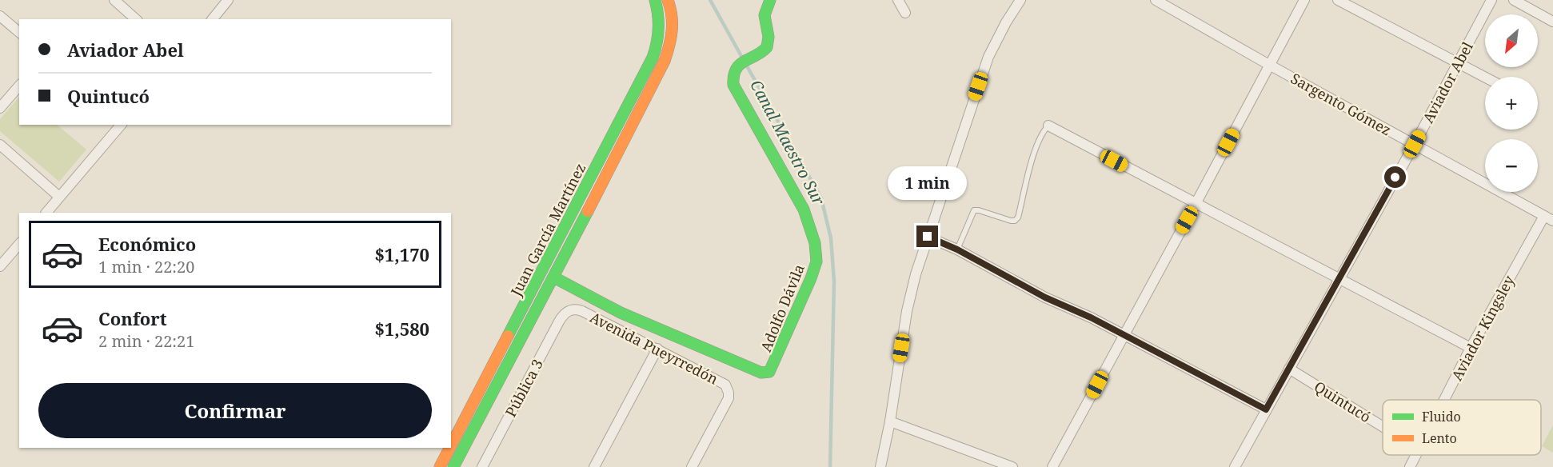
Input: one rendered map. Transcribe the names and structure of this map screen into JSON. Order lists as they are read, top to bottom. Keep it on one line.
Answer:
{"streets":{"main road":["Juan García Martínez","Adolfo Dávila"],"street":["Aviador Abel","Sargento Gómez","Aviador Kingsley","Avenida Pueyrredón","Pública 3","Quintucó"]},"crossings":[["Aviador Abel","Sargento Gómez"],["Aviador Abel","Quintucó"],["Sargento Gómez","Aviador Kingsley"],["Juan García Martínez","Adolfo Dávila"],["Avenida Pueyrredón","Pública 3"]],"water":["Canal Maestro Sur"],"legend":["Fluido","Lento"],"north":"bottom left","page":{"map_buttons":["+","−"],"banner":["Aviador Abel","Quintucó"],"bubble":"1 min","list":[{"name":"Económico","note":"1 min · 22:20","value":"$1,170"},{"name":"Confort","note":"2 min · 22:21","value":"$1,580"}],"buttons":"Confirmar"}}
